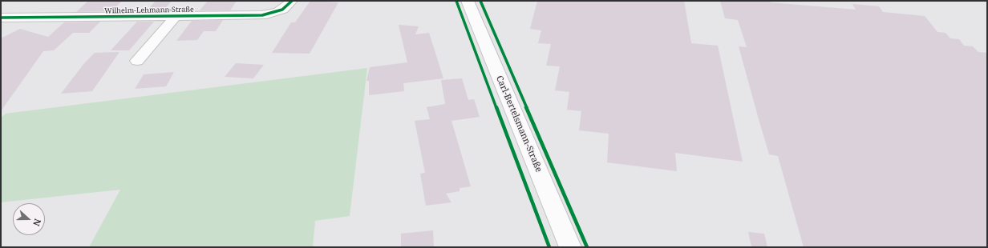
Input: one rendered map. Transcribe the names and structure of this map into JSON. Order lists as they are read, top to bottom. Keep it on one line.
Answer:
{"streets":{"main road":["Carl-Bertelsmann-Straße"],"street":["Wilhelm-Lehmann-Straße"]},"north":"right"}
